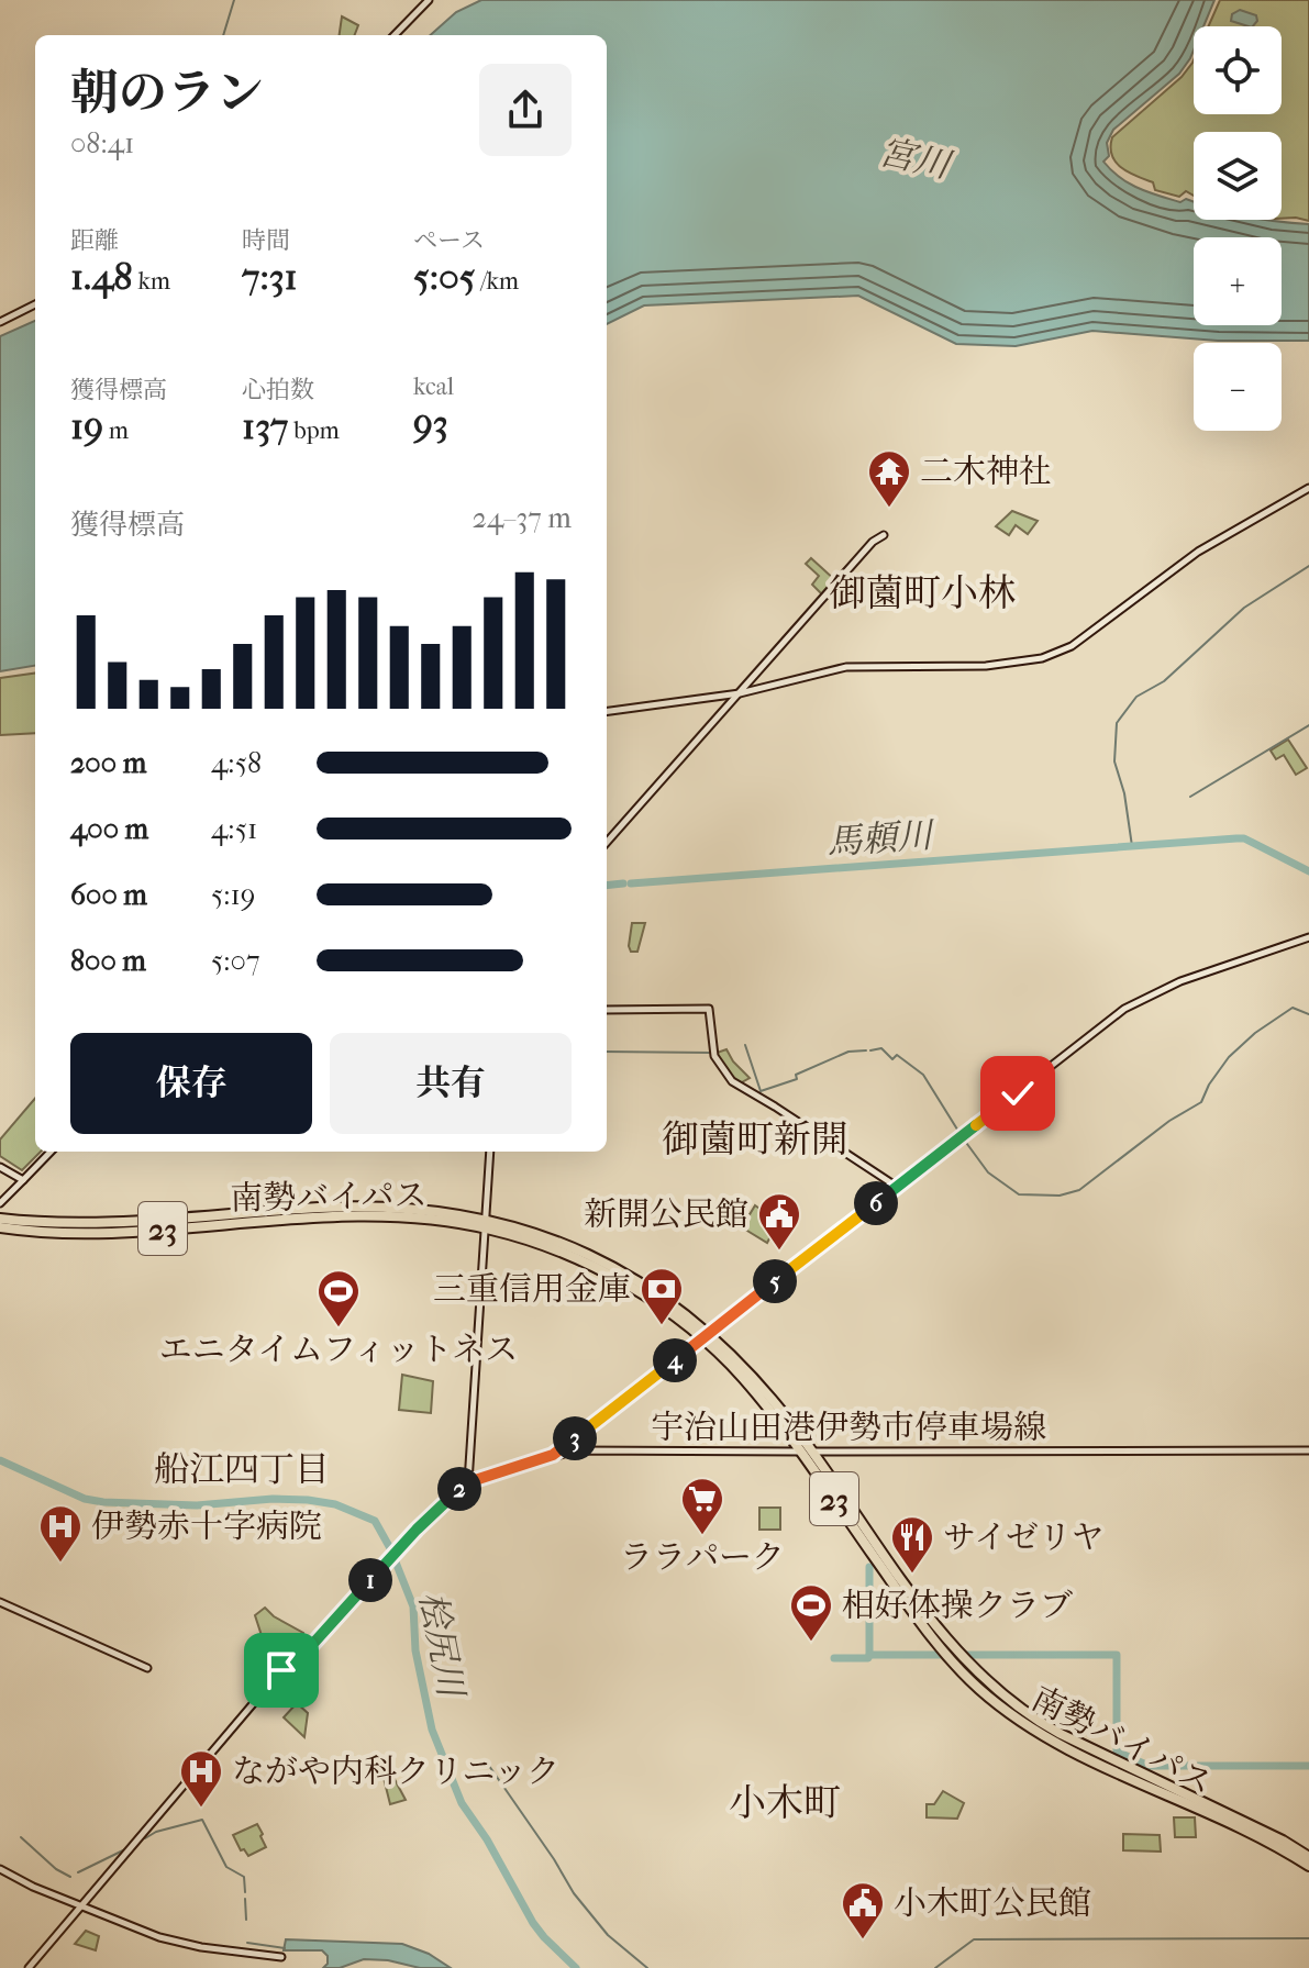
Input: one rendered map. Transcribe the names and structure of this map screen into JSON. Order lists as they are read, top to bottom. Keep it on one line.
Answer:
{"streets":{"highway":["南勢バイパス","23"],"main road":["宇治山田港伊勢市停車場線"]},"crossings":[["南勢バイパス","宇治山田港伊勢市停車場線"]],"districts":["御薗町小林","御薗町新開","船江四丁目","小木町"],"water":["宮川","馬頼川","桧尻川"],"places":{"temple":["二木神社"],"public building":["新開公民館","小木町公民館"],"bank":["三重信用金庫"],"sports":["エニタイムフィットネス","相好体操クラブ"],"supermarket":["ララパーク"],"hospital":["伊勢赤十字病院","ながや内科クリニック"],"restaurant":["サイゼリヤ"]},"page":{"map_buttons":["+","−"],"heading":["朝のラン","08:41"],"stats":[["距離","1.48 km"],["時間","7:31"],["ペース","5:05 /km"],["獲得標高","19 m"],["心拍数","137 bpm"],["kcal","93"]],"chart":["獲得標高","24–37 m"],"list":[{"name":"200 m","note":"4:58"},{"name":"400 m","note":"4:51"},{"name":"600 m","note":"5:19"},{"name":"800 m","note":"5:07"}],"buttons":["保存","共有"],"pins":["6","5","4","3","2","1"]}}
